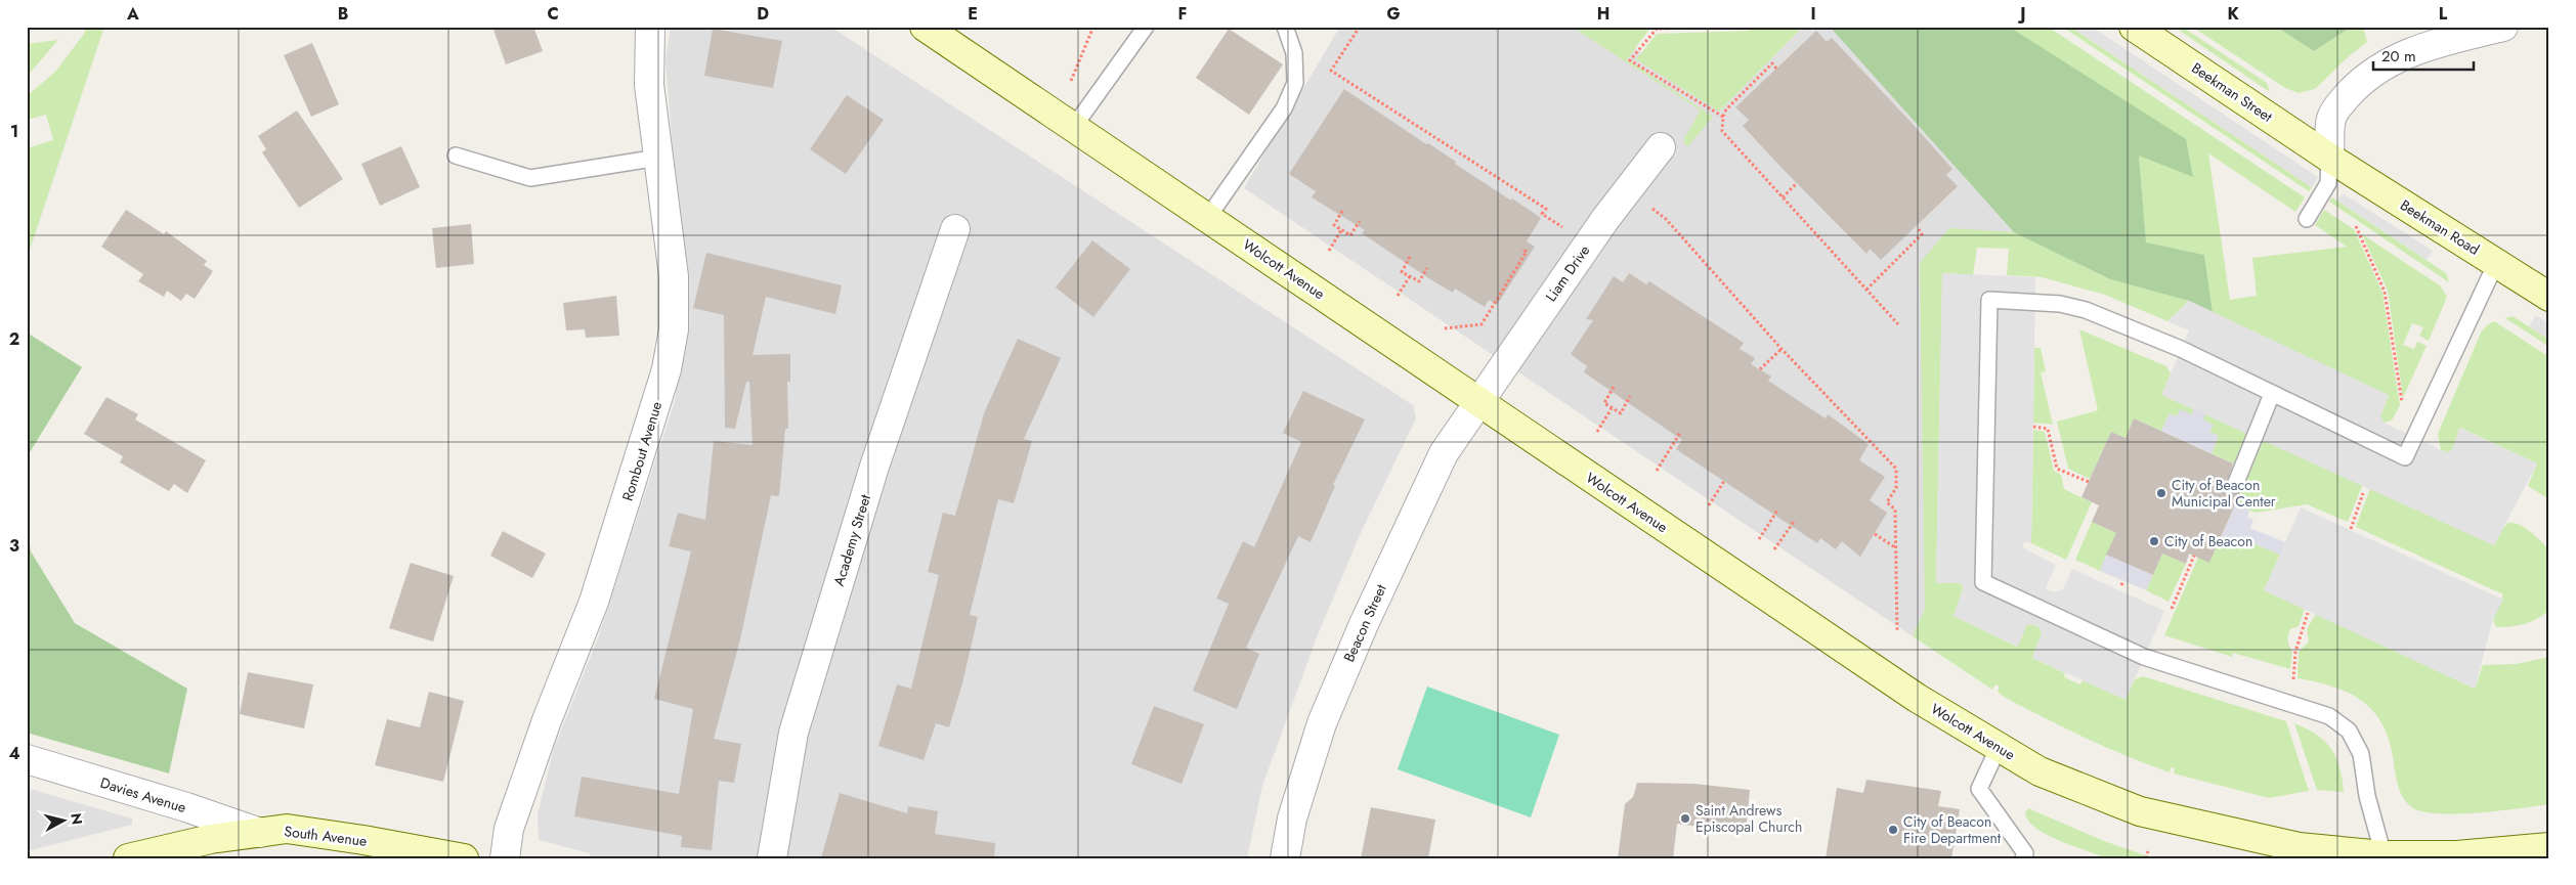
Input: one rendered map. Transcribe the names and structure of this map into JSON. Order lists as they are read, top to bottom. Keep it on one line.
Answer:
{"streets":{"main road":["Beekman Street","Beekman Road","Wolcott Avenue","South Avenue"],"street":["Liam Drive","Rombout Avenue","Academy Street","Beacon Street","Davies Avenue"]},"crossings":[["Beekman Street","Beekman Road"],["Wolcott Avenue","Liam Drive"],["Wolcott Avenue","Beacon Street"],["Liam Drive","Beacon Street"],["Davies Avenue","South Avenue"]],"places":["City of Beacon Municipal Center","City of Beacon","Saint Andrews Episcopal Church","City of Beacon Fire Department"],"scale_bar":"20 m","north":"right","grid":{"columns":["A","B","C","D","E","F","G","H","I","J","K","L"],"rows":["1","2","3","4"]}}
